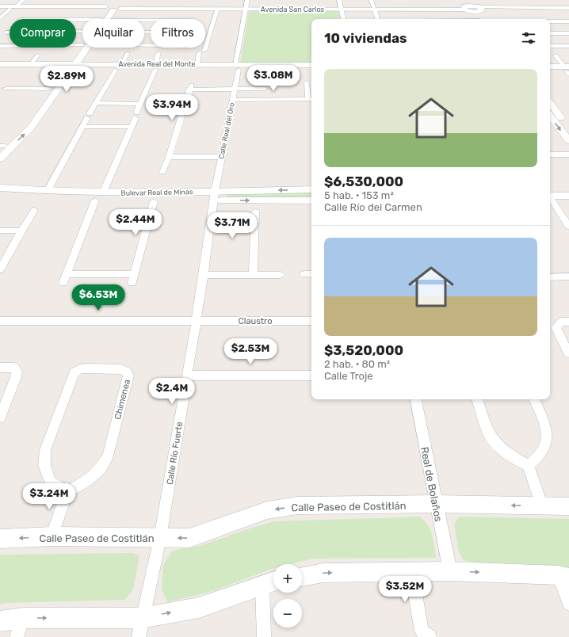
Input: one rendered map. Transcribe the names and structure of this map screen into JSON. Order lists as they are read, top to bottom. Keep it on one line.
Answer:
{"streets":{"street":["Avenida San Carlos","Avenida Real del Monte","Calle Real del Oro","Bulevar Real de Minas","Claustro","Chimenea","Calle Río Fuerte","Real de Bolaños","Calle Paseo de Costitlán"]},"crossings":[["Avenida San Carlos","Calle Real del Oro"],["Avenida Real del Monte","Calle Real del Oro"],["Calle Real del Oro","Bulevar Real de Minas"],["Calle Real del Oro","Calle Río Fuerte"],["Claustro","Calle Río Fuerte"],["Calle Río Fuerte","Calle Paseo de Costitlán"],["Real de Bolaños","Calle Paseo de Costitlán"]],"page":{"chip":["Comprar","Alquilar","Filtros"],"heading":"10 viviendas","list":[{"name":"$6,530,000","note":"5 hab. · 153 m² · Calle Río del Carmen"},{"name":"$3,520,000","note":"2 hab. · 80 m² · Calle Troje"}],"price":["$3.08M","$2.89M","$3.94M","$2.44M","$3.71M","$6.53M","$2.53M","$2.4M","$3.24M","$3.52M"],"map_buttons":["+","−"]}}
